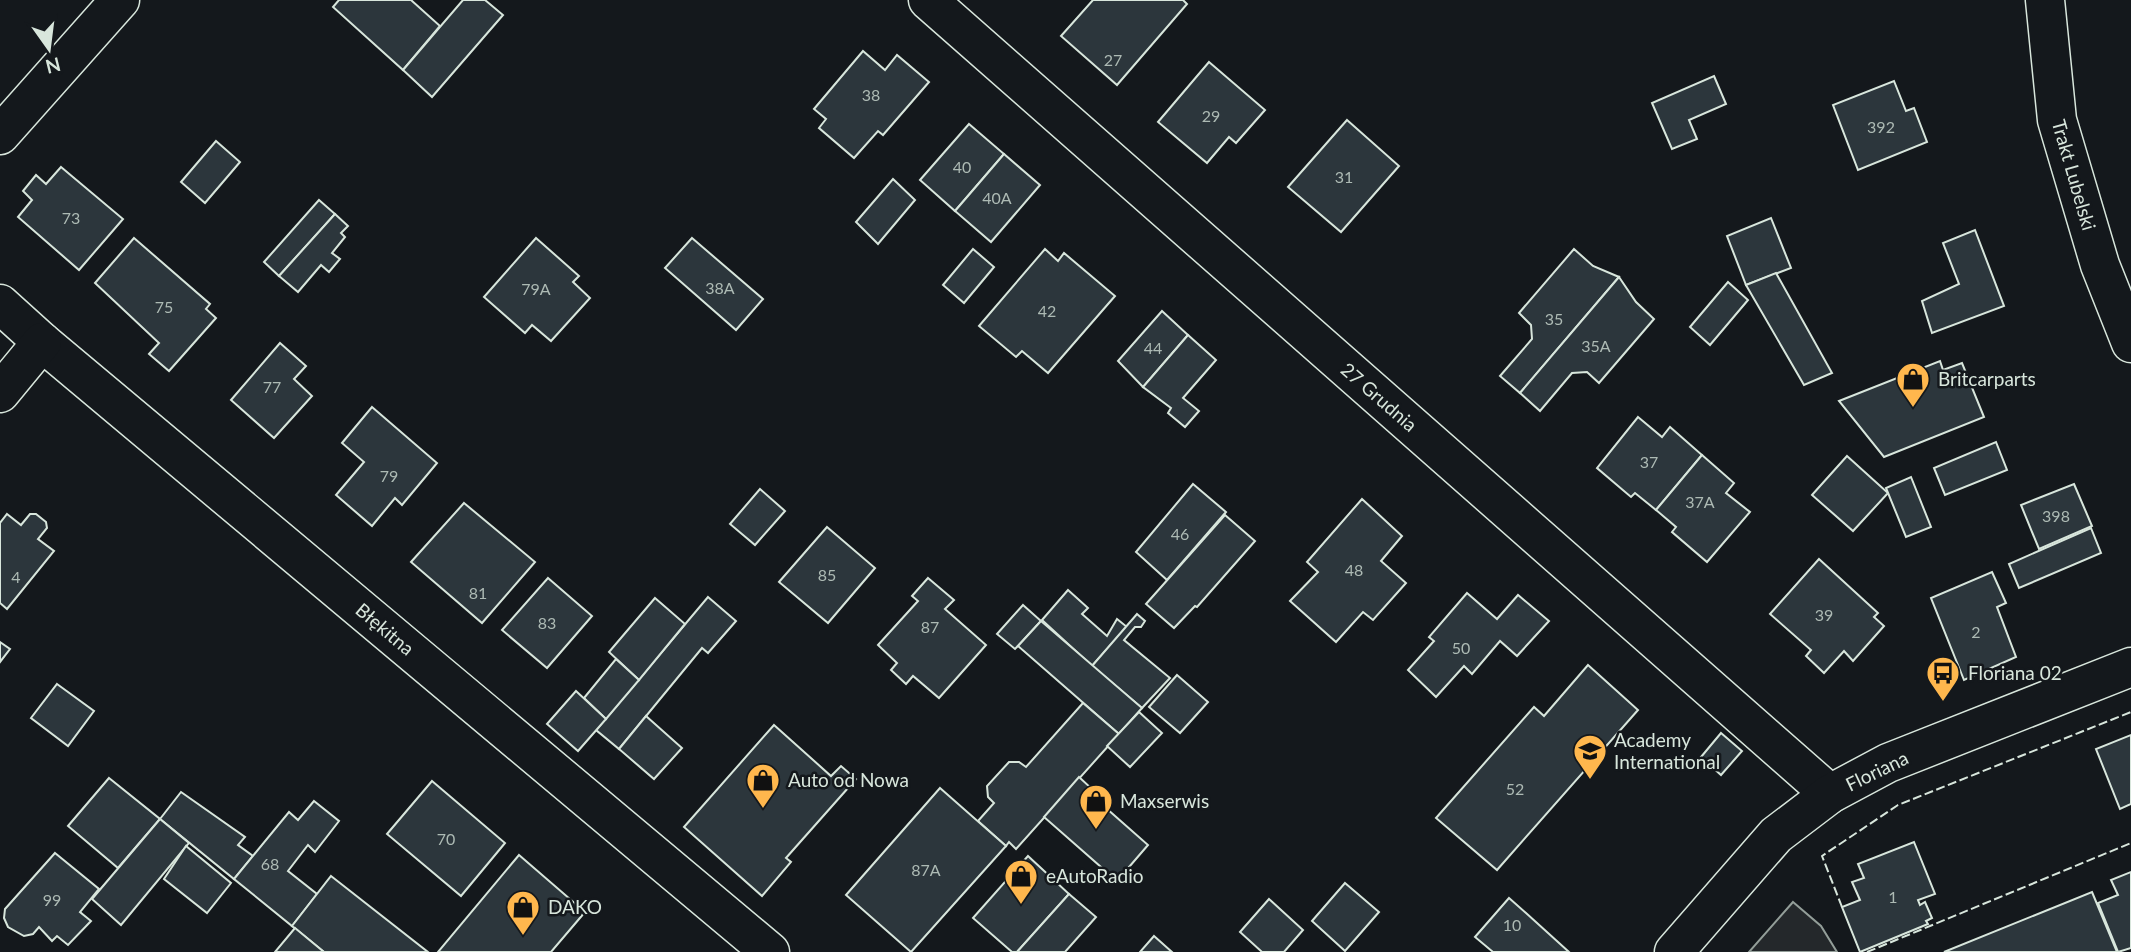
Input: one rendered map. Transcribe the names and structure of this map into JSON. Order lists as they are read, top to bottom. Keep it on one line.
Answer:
{"streets":{"street":["Trakt Lubelski","27 Grudnia","Błękitna","Floriana"]},"crossings":[["27 Grudnia","Floriana"]],"places":{"shop":["Britcarparts","Auto od Nowa","Maxserwis","eAutoRadio","DAKO"],"bus stop":["Floriana 02"],"school or university":["Academy International"]},"house_numbers":["27","38","29","392","40","31","40A","73","38A","79A","75","42","35","35A","44","77","37","79","37A","398","46","48","85","4","81","39","83","87","2","50","52","70","68","87A","1","99","10"],"north":"bottom"}
